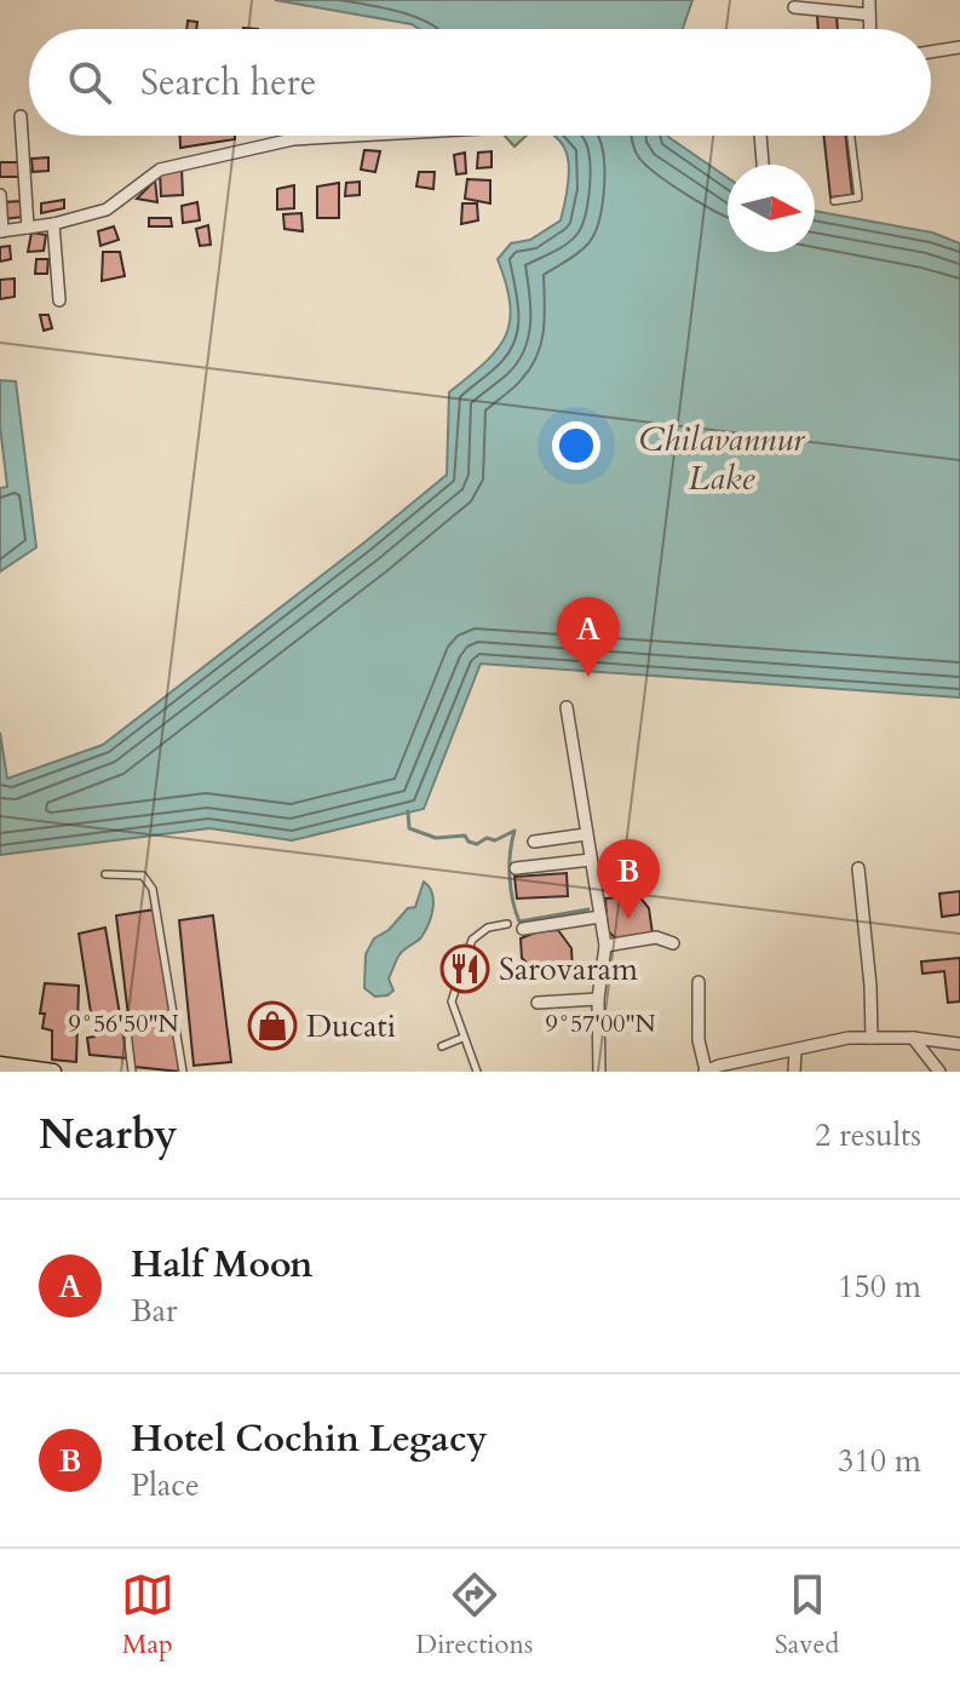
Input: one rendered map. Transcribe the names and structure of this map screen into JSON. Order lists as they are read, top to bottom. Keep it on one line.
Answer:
{"water":["Chilavannur Lake"],"places":{"restaurant":["Sarovaram"],"shop":["Ducati"]},"north":"right","page":{"search":"Search here","pins":["A","B"],"heading":["Nearby","2 results"],"list":[{"mark":"A","name":"Half Moon","note":"Bar","value":"150 m"},{"mark":"B","name":"Hotel Cochin Legacy","note":"Place","value":"310 m"}],"nav":["Map","Directions","Saved"]},"coordinates":["9°56'50\"N","9°57'00\"N"]}
